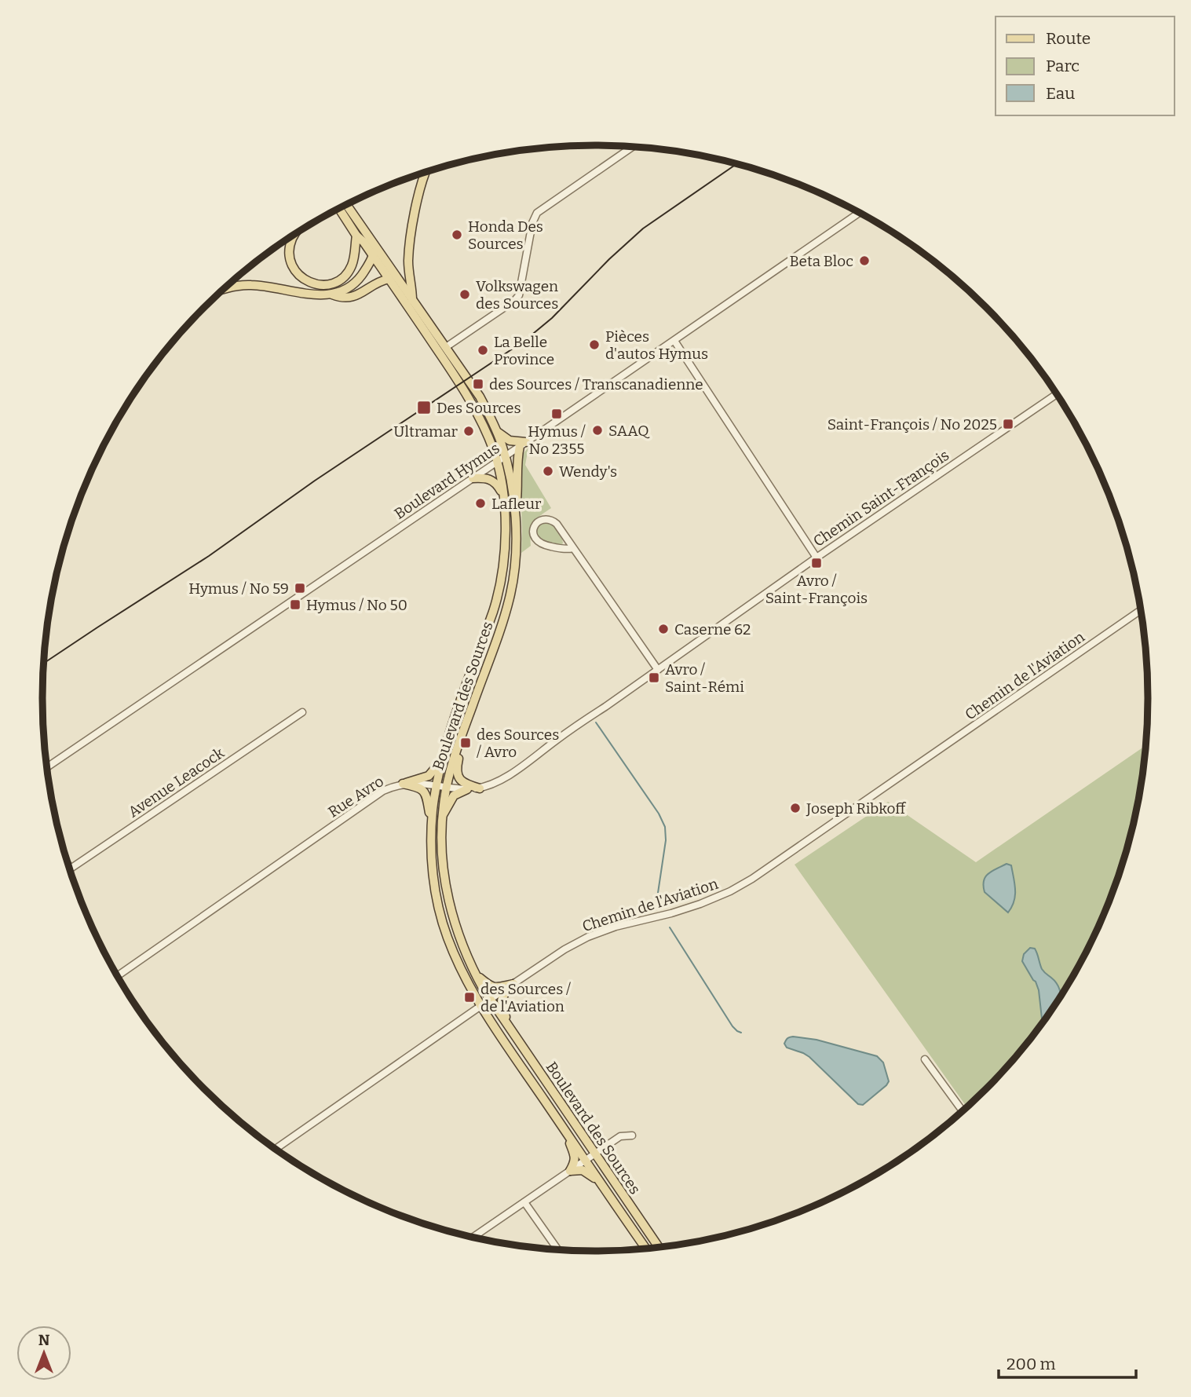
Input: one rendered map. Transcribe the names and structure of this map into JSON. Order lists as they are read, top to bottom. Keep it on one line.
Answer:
{"streets":{"main road":["Boulevard des Sources"],"street":["Boulevard Hymus","Chemin Saint-François","Chemin de l'Aviation","Avenue Leacock","Rue Avro"]},"crossings":[["Boulevard Hymus","Chemin Saint-François"],["Boulevard Hymus","Boulevard des Sources"],["Chemin Saint-François","Rue Avro"],["Chemin de l'Aviation","Boulevard des Sources"],["Boulevard des Sources","Rue Avro"]],"places":{"other":["Honda Des Sources","Beta Bloc","Volkswagen des Sources","Pièces d'autos Hymus","La Belle Province","SAAQ","Ultramar","Wendy's","Lafleur","Caserne 62","Joseph Ribkoff"],"transit":["des Sources / Transcanadienne","Des Sources","Hymus / No 2355","Saint-François / No 2025","Avro / Saint-François","Hymus / No 59","Hymus / No 50","Avro / Saint-Rémi","des Sources / Avro","des Sources / de l'Aviation"]},"legend":["Route","Parc","Eau"],"scale_bar":"200 m","north":"top"}
